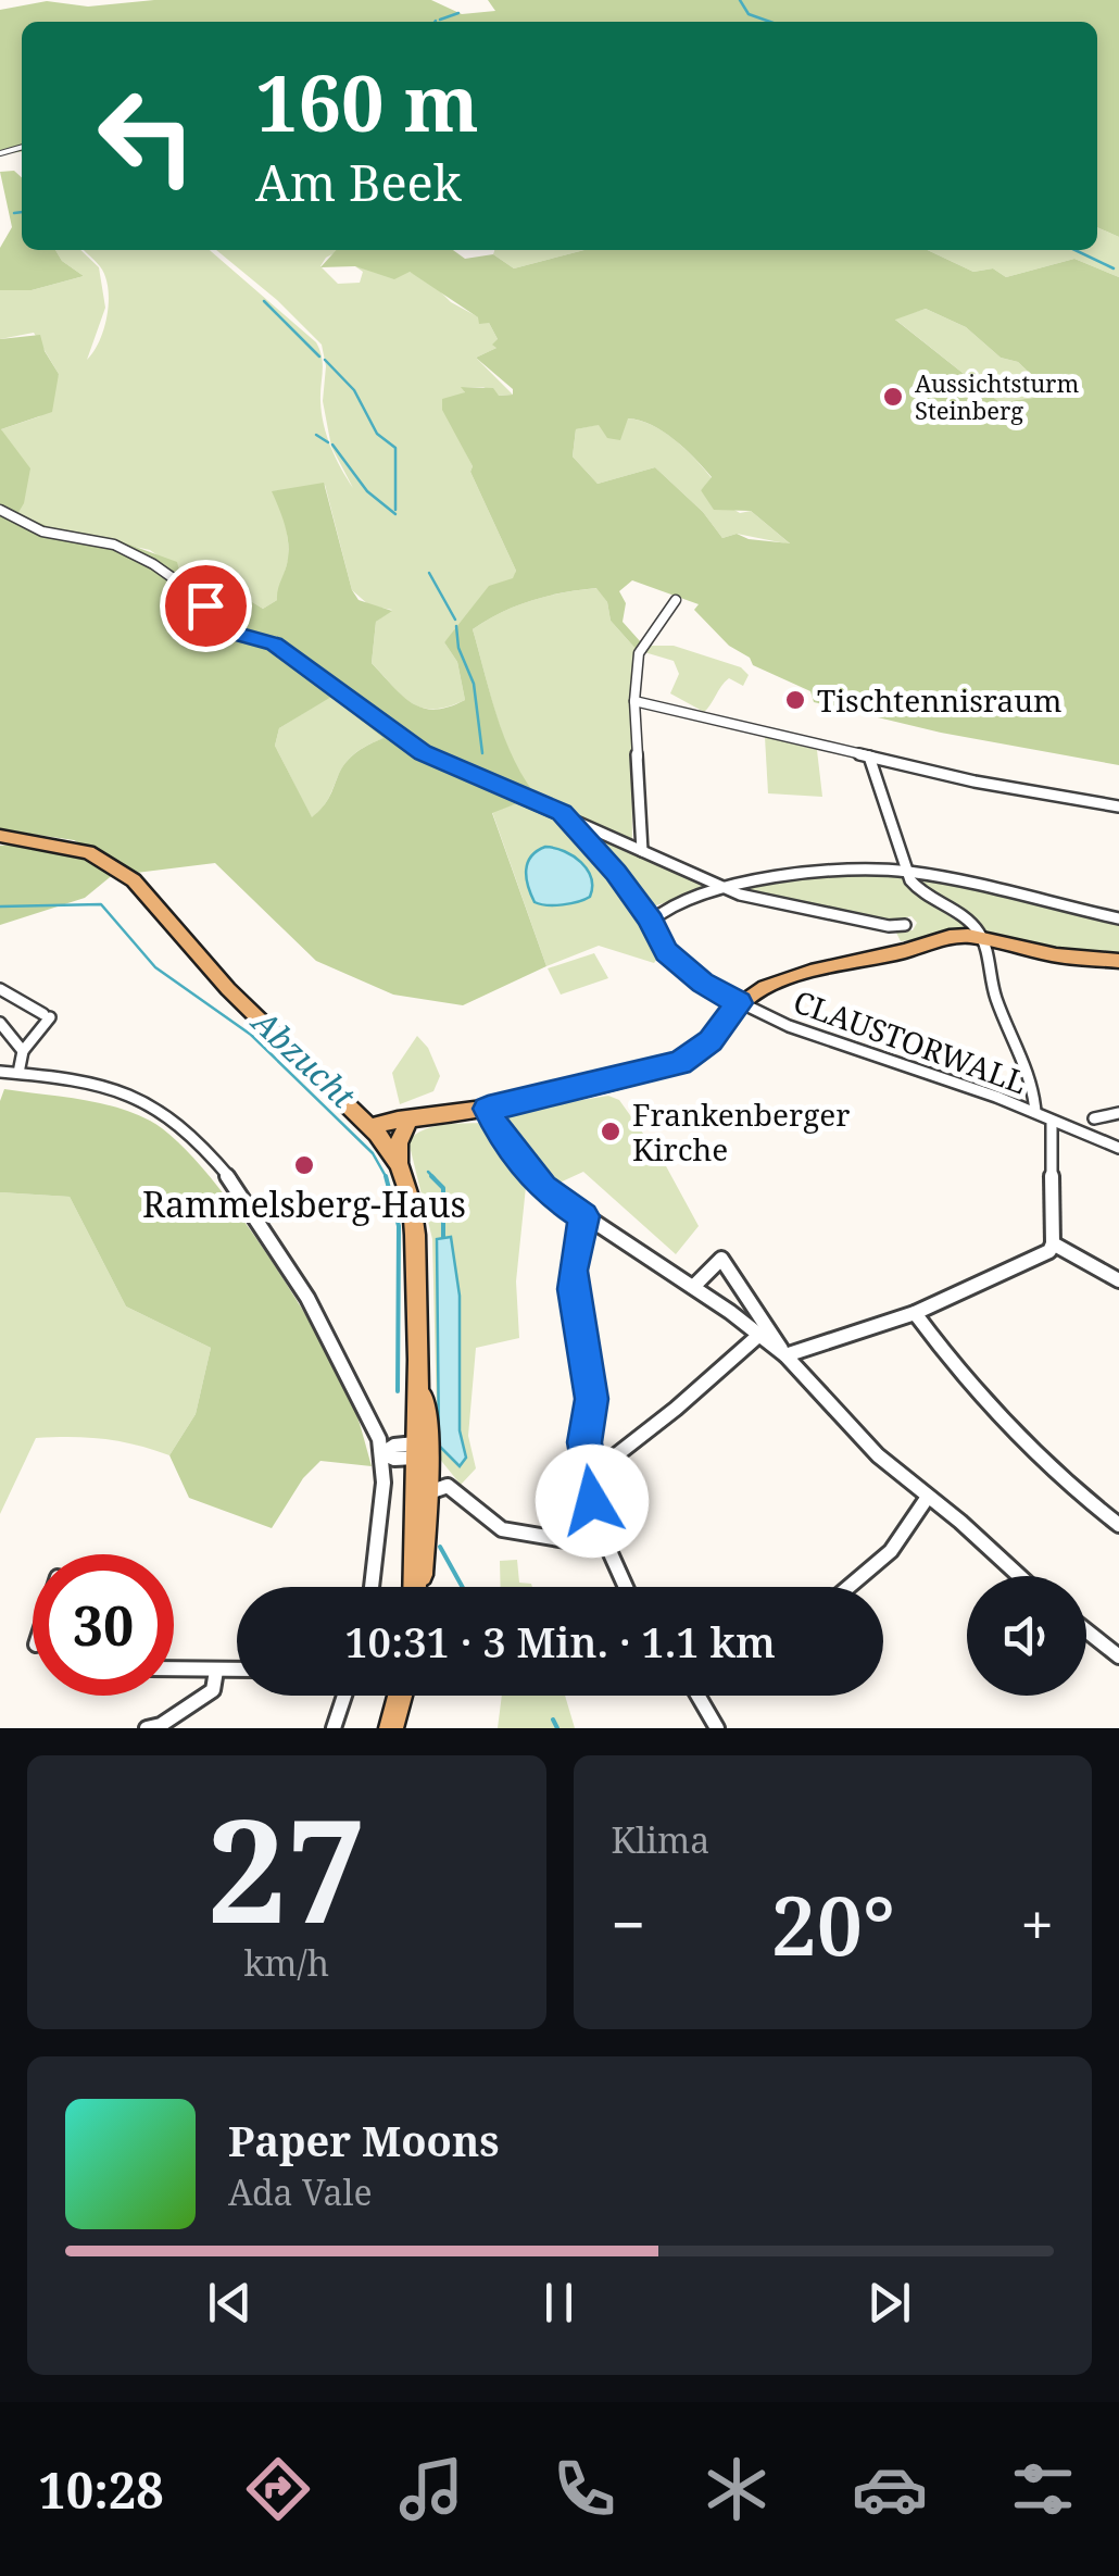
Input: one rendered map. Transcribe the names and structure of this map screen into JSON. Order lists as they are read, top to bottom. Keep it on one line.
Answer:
{"streets":{"street":["CLAUSTORWALL"]},"water":["Abzucht"],"places":["Aussichtsturm Steinberg","Tischtennisraum","Frankenberger Kirche","Rammelsberg-Haus"],"page":{"turn":["160 m","Am Beek"],"limit":"30","trip":"10:31 · 3 Min. · 1.1 km","tile":[["27","km/h"],"Klima"],"heat":["−","20°","+"],"song":["Paper Moons","Ada Vale"],"tabs":"10:28"}}
